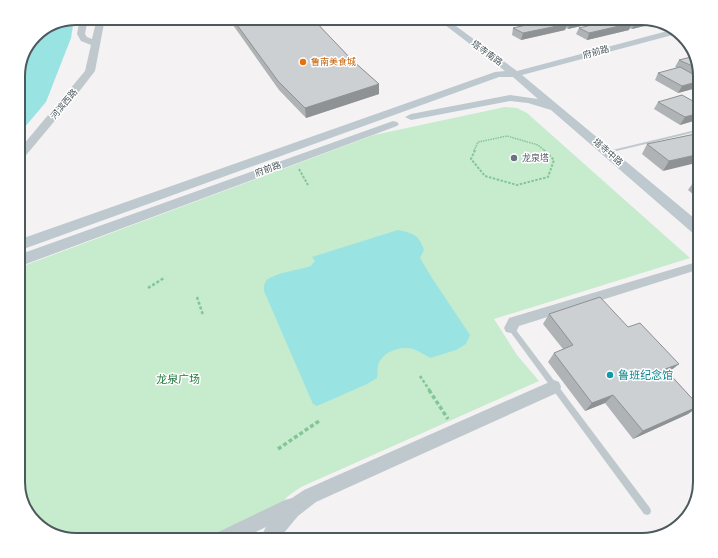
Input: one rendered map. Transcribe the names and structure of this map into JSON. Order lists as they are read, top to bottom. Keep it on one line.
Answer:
{"streets":{"main road":["府前路","塔寺南路","塔寺中路"],"street":["河滨西路"]},"crossings":[["府前路","塔寺南路"],["府前路","塔寺中路"],["塔寺南路","塔寺中路"]],"parks":["龙泉广场"],"places":["鲁南美食城","龙泉塔","鲁班纪念馆"]}
